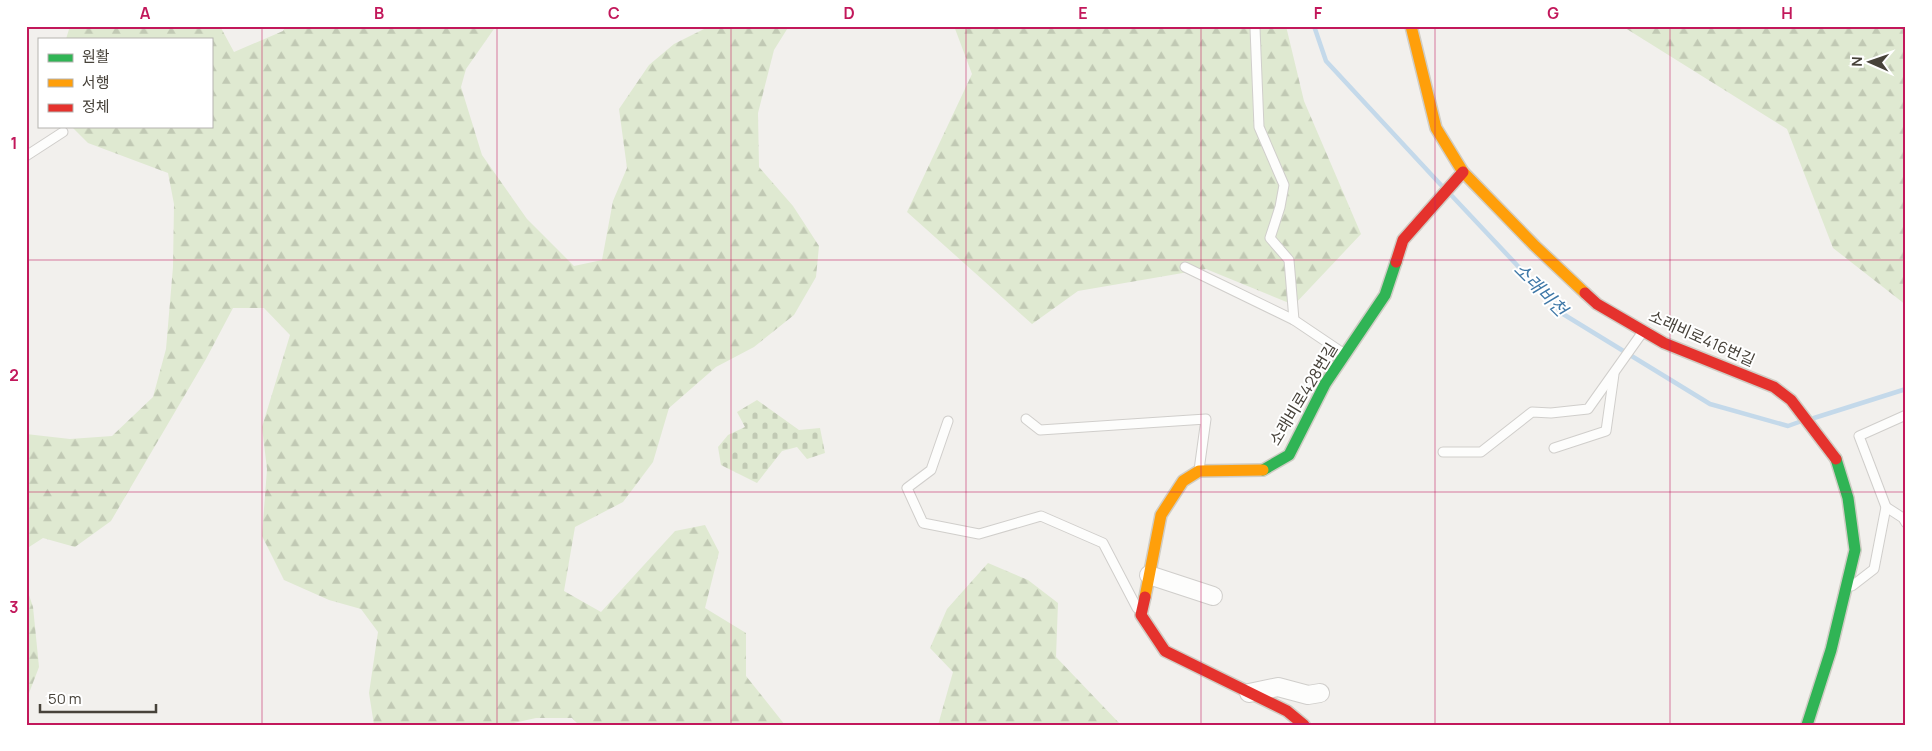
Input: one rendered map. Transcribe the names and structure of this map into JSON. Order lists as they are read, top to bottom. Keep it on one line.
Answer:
{"streets":{"street":["소래비로416번길","소래비로428번길"]},"crossings":[["소래비로416번길","소래비로428번길"]],"water":["소래비천"],"legend":["원활","서행","정체"],"scale_bar":"50 m","north":"left","grid":{"columns":["A","B","C","D","E","F","G","H"],"rows":["1","2","3"]}}
